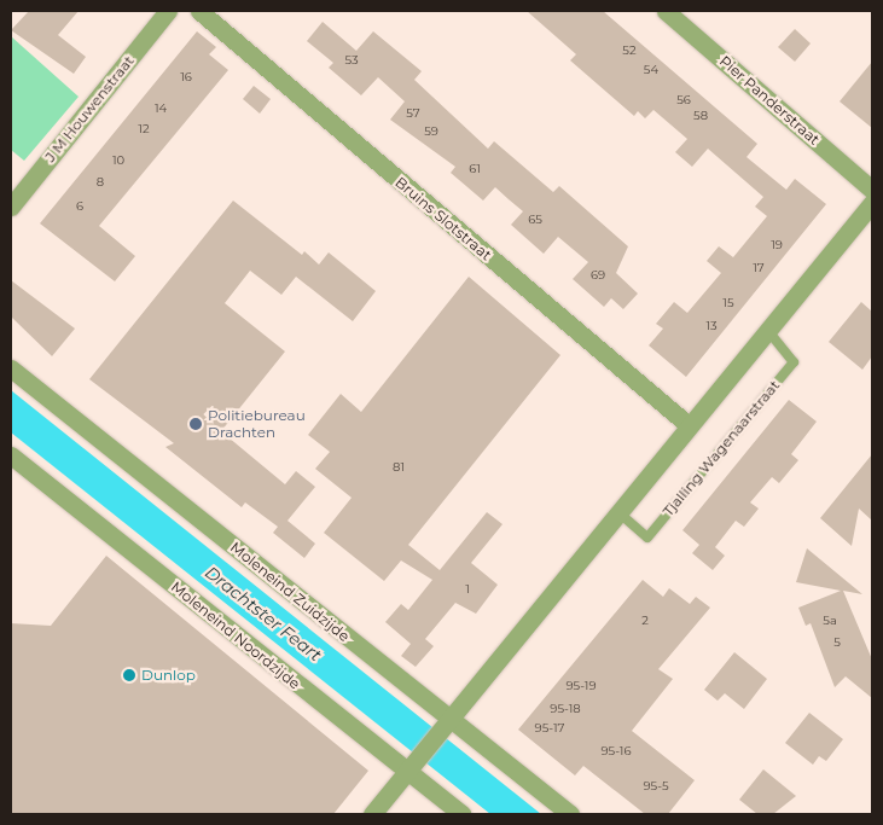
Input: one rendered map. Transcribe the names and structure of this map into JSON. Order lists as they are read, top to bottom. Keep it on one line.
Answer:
{"streets":{"street":["Pier Panderstraat","J M Houwenstraat","Bruins Slotstraat","Moleneind Zuidzijde","Moleneind Noordzijde"],"lane":["Tjalling Wagenaarstraat"]},"water":["Drachtster Feart"],"places":["Politiebureau Drachten","Dunlop"],"house_numbers":["52","53","54","16","56","14","57","58","12","59","10","61","8","6","65","19","17","69","15","13","81","1","2","5a","5","95-19","95-18","95-17","95-16","95-5"]}
